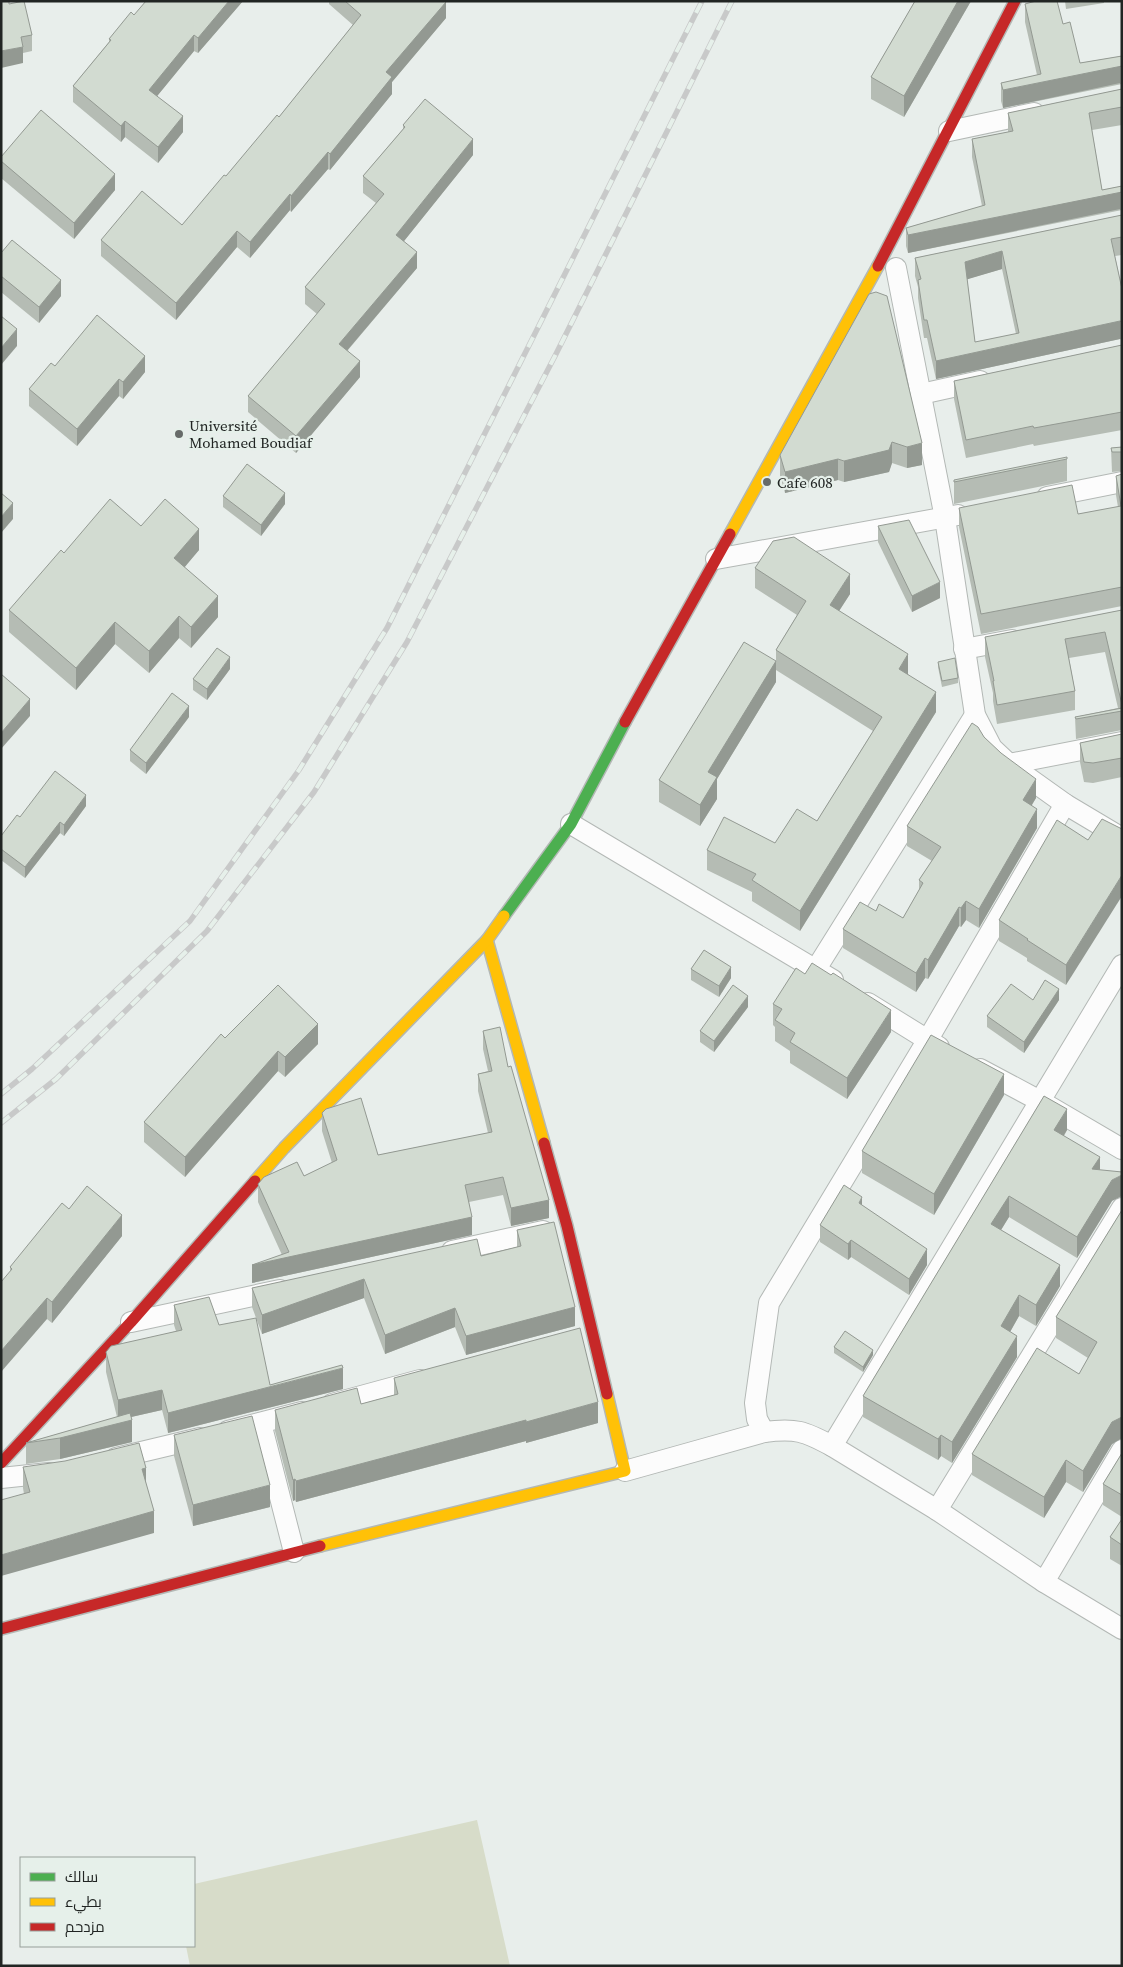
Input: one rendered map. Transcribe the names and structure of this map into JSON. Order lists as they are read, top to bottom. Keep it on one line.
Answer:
{"places":["Université Mohamed Boudiaf","Cafe 608"],"legend":["سالك","بطيء","مزدحم"]}
